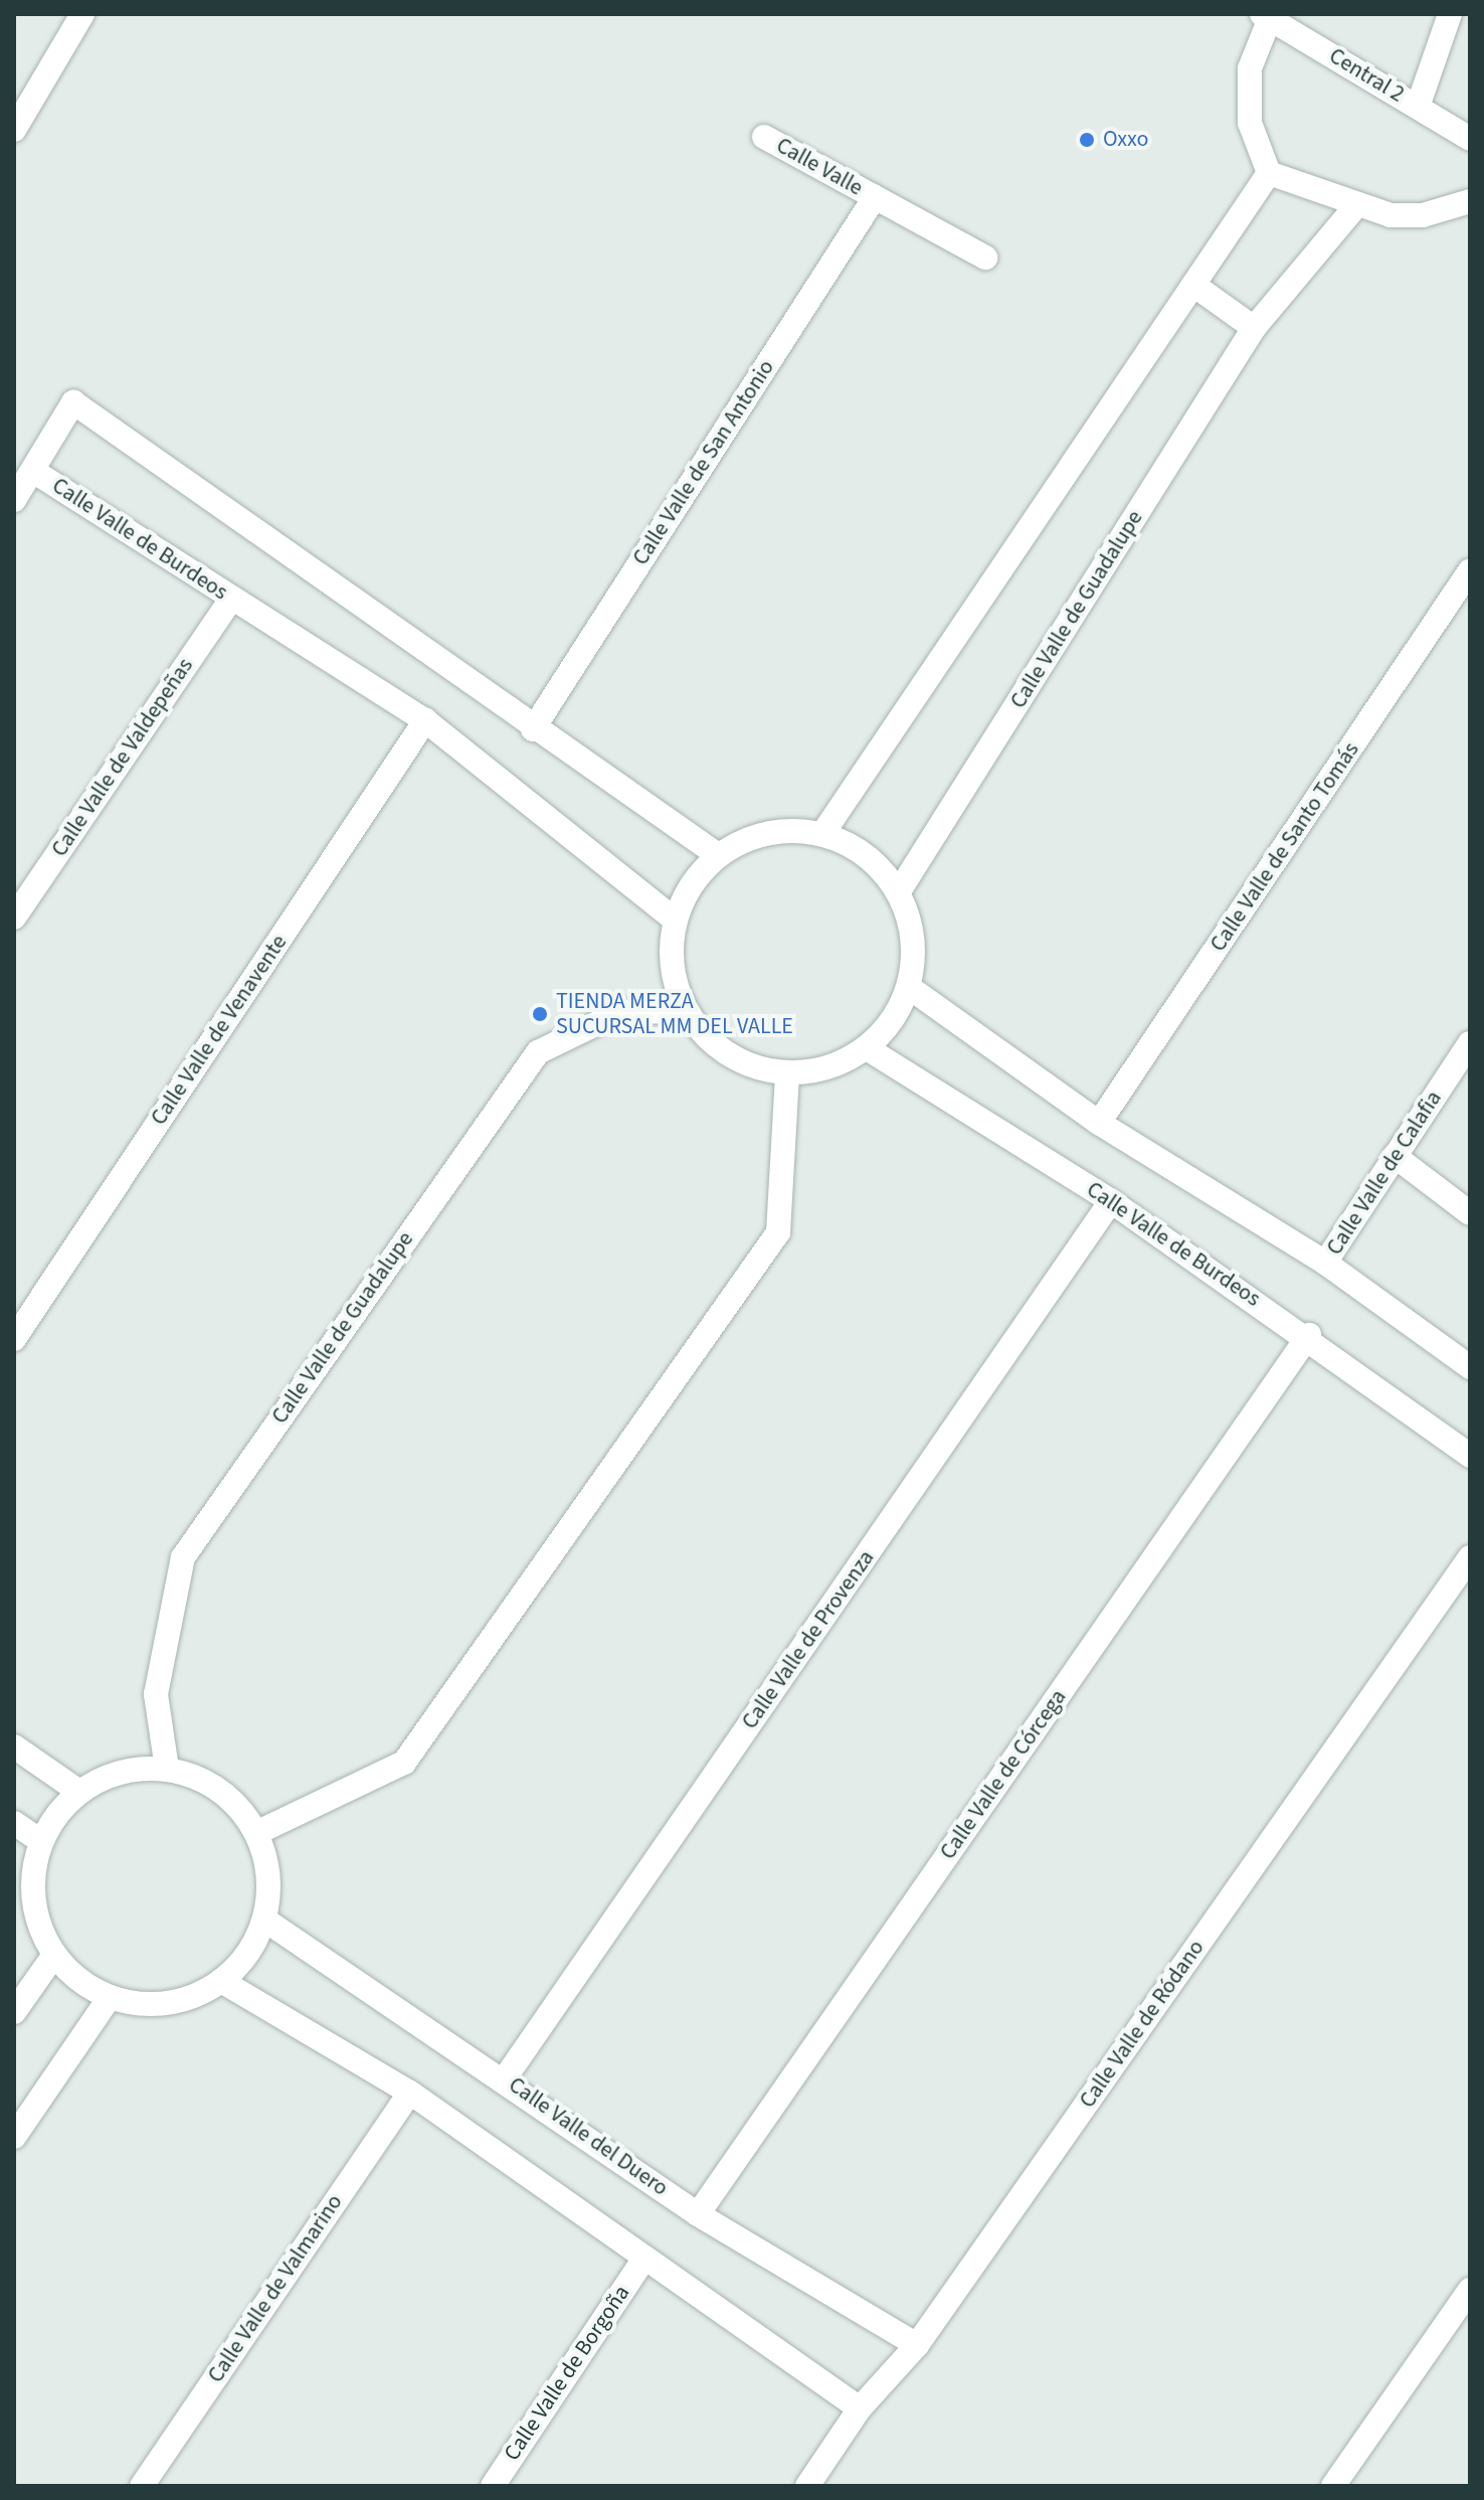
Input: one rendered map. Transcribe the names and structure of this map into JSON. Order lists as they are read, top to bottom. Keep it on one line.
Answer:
{"streets":{"street":["Central 2","Calle Valle","Calle Valle de San Antonio","Calle Valle de Burdeos","Calle Valle de Guadalupe","Calle Valle de Valdepeñas","Calle Valle de Santo Tomás","Calle Valle de Venavente","Calle Valle de Calafia","Calle Valle de Provenza","Calle Valle de Córcega","Calle Valle de Ródano","Calle Valle del Duero","Calle Valle de Valmarino","Calle Valle de Borgoña"]},"crossings":[["Calle Valle","Calle Valle de San Antonio"],["Calle Valle de San Antonio","Calle Valle de Burdeos"],["Calle Valle de Burdeos","Calle Valle de Guadalupe"],["Calle Valle de Burdeos","Calle Valle de Valdepeñas"],["Calle Valle de Burdeos","Calle Valle de Venavente"],["Calle Valle de Burdeos","Calle Valle de Provenza"],["Calle Valle de Burdeos","Calle Valle de Córcega"],["Calle Valle de Guadalupe","Calle Valle del Duero"],["Calle Valle de Provenza","Calle Valle del Duero"],["Calle Valle de Córcega","Calle Valle del Duero"],["Calle Valle de Ródano","Calle Valle del Duero"]],"places":["Oxxo","TIENDA MERZA SUCURSAL MM DEL VALLE"]}
